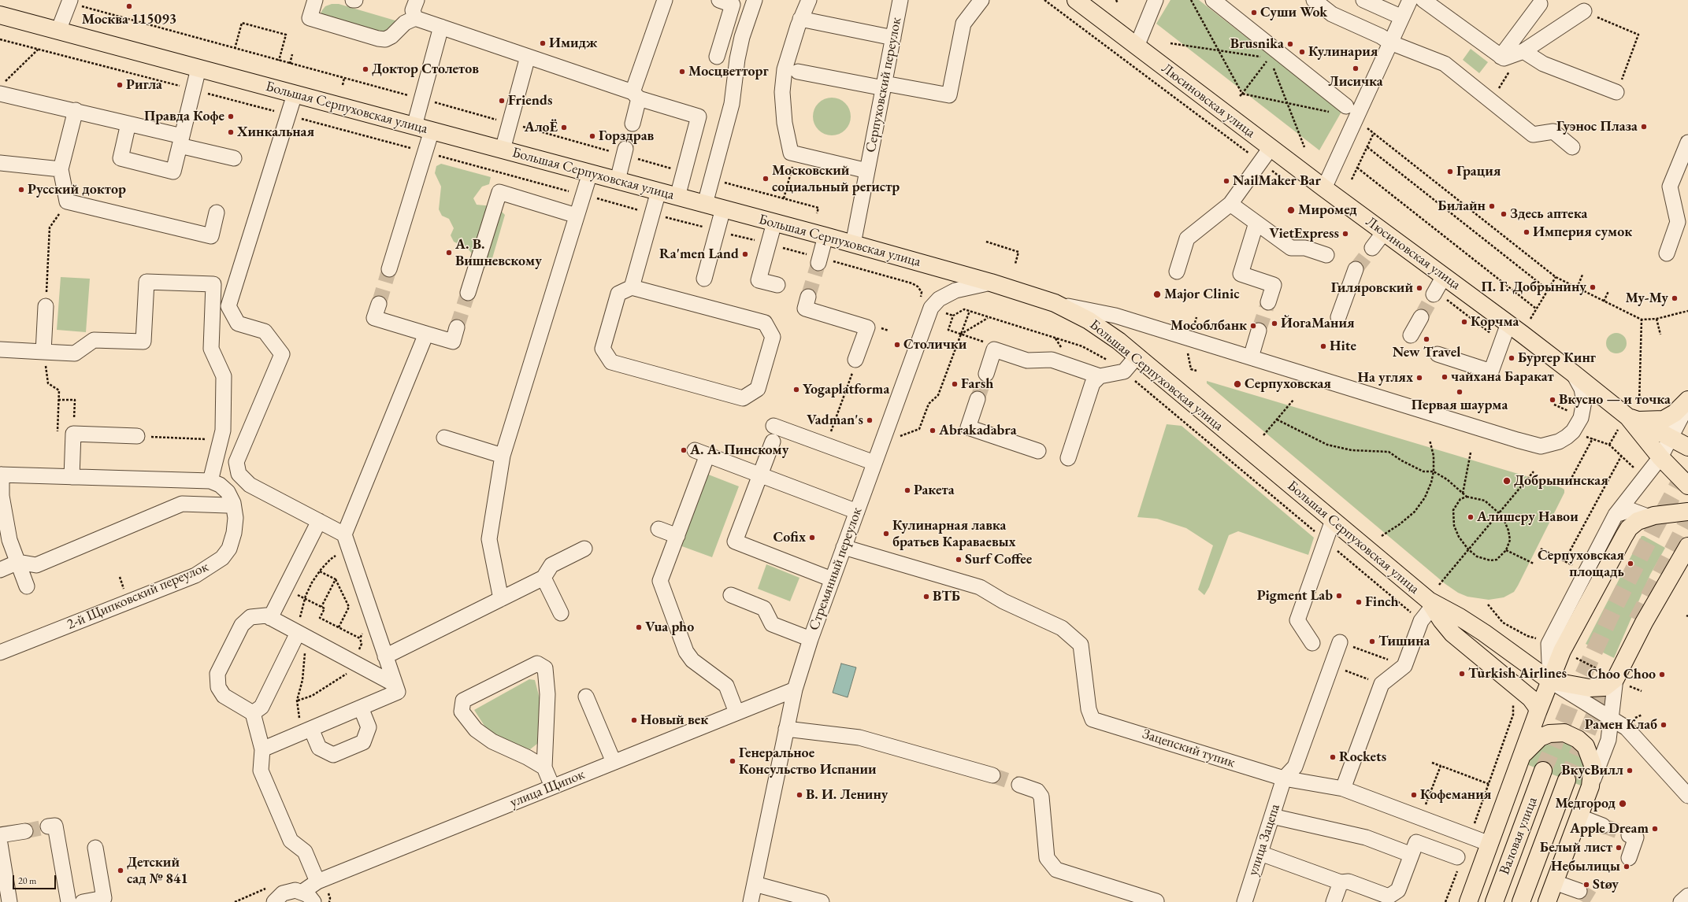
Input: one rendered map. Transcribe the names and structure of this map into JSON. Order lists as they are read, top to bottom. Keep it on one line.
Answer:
{"streets":{"main road":["Люсиновская улица","Большая Серпуховская улица","Валовая улица"],"street":["Серпуховский переулок","Стремянный переулок","2-й Щипковский переулок","Зацепский тупик","улица Щипок","улица Зацепа"]},"crossings":[["Серпуховский переулок","Большая Серпуховская улица"],["Большая Серпуховская улица","Стремянный переулок"],["Стремянный переулок","Зацепский тупик"],["Стремянный переулок","улица Щипок"],["Зацепский тупик","улица Зацепа"]],"places":["Москва 115093","Суши Wok","Имидж","Brusnika","Кулинария","Лисичка","Доктор Столетов","Мосцветторг","Ригла","Friends","Правда Кофе","Гуэнос Плаза","АлоЁ","Хинкальная","Горздрав","Грация","Московский социальный регистр","NailMaker Bar","Русский доктор","Билайн","Миромед","Здесь аптека","Империя сумок","VietExpress","А. В. Вишневскому","Ra'men Land","П. Г. Добрынину","Гиляровский","Major Clinic","Му-Му","Корчма","ЙогаМания","Мособлбанк","New Travel","Столички","Hite","Бургер Кинг","чайхана Баракат","На углях","Farsh","Серпуховская","Yogaplatforma","Первая шаурма","Вкусно — и точка","Vadman's","Abrakadabra","А. А. Пинскому","Добрынинская","Ракета","Алишеру Навои","Кулинарная лавка братьев Караваевых","Cofix","Surf Coffee","Серпуховская площадь","Pigment Lab","ВТБ","Finch","Vua pho","Тишина","Turkish Airlines","Choo Choo","Новый век","Рамен Клаб","Rockets","Генеральное Консульство Испании","ВкусВилл","В. И. Ленину","Кофемания","Медгород","Apple Dream","Белый лист","Небылицы","Детский сад № 841","Støy"],"scale_bar":"20 m"}
